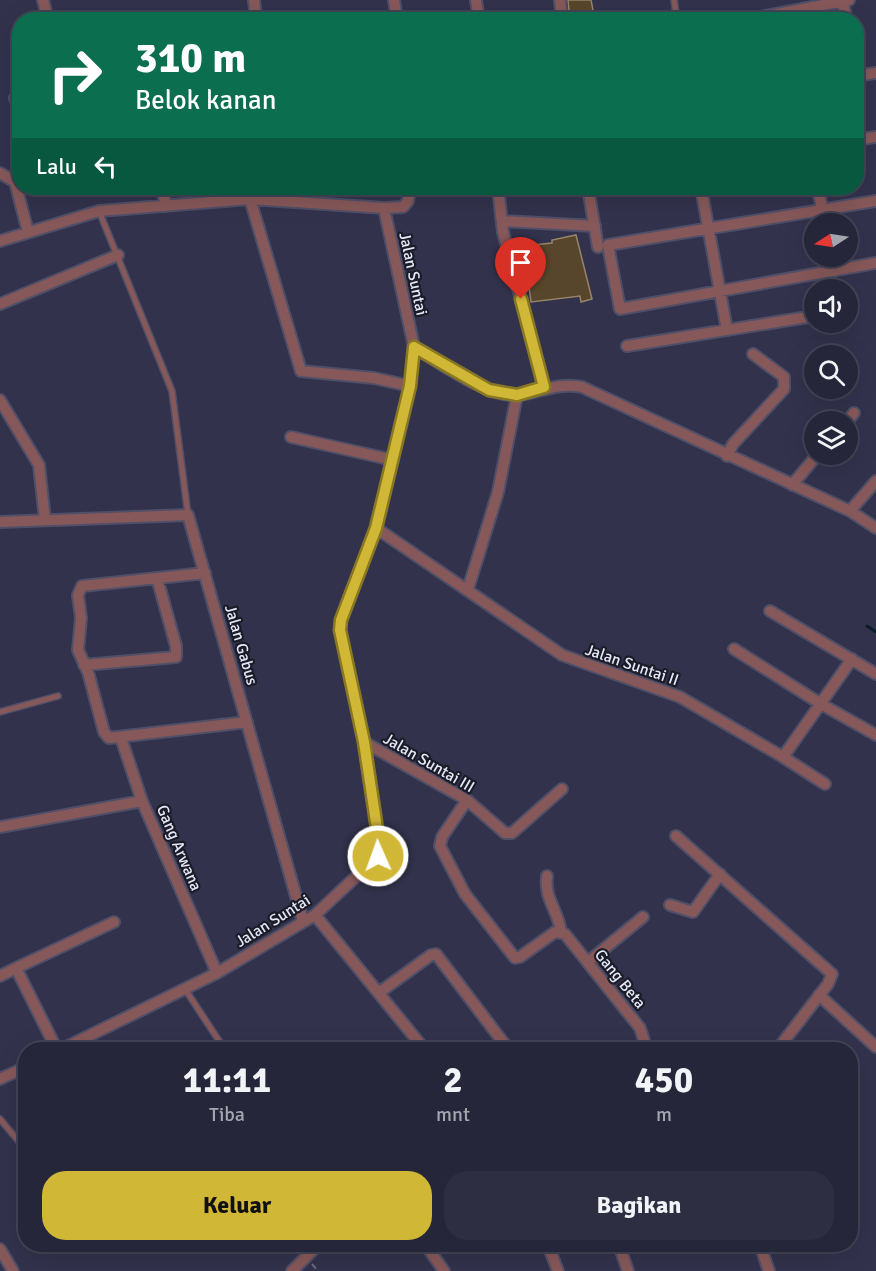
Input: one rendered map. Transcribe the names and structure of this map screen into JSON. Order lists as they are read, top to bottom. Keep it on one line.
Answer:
{"streets":{"street":["Jalan Suntai","Jalan Gabus","Jalan Suntai II","Jalan Suntai III","Gang Arwana","Gang Beta"]},"crossings":[["Jalan Suntai","Jalan Gabus"],["Jalan Suntai","Jalan Suntai II"],["Jalan Suntai","Jalan Suntai III"],["Jalan Suntai","Gang Arwana"]],"north":"left","page":{"turn":["310 m","Belok kanan"],"then":"Lalu","eta":["11:11","Tiba","2","mnt","450","m"],"buttons":["Keluar","Bagikan"]}}
